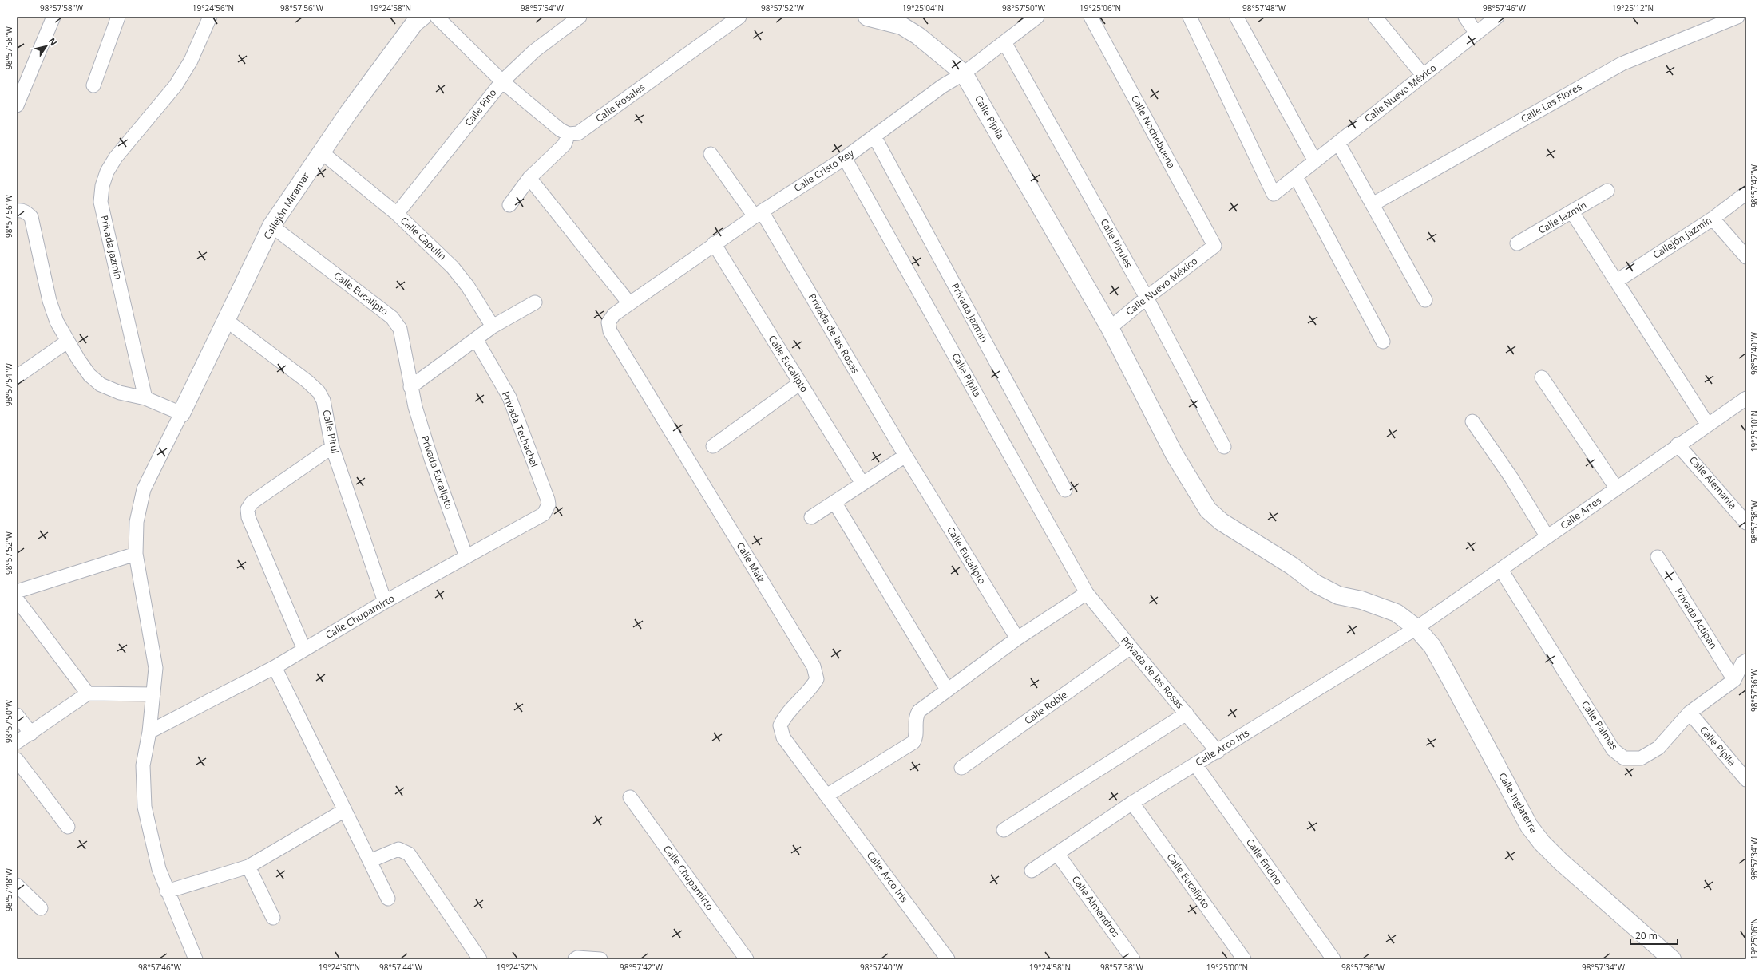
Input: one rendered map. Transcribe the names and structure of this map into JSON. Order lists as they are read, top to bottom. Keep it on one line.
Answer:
{"streets":{"street":["Calle Nuevo México","Calle Rosales","Calle Las Flores","Calle Pino","Calle Pípila","Calle Nochebuena","Calle Cristo Rey","Callejón Miramar","Calle Jazmín","Callejón Jazmín","Calle Capulín","Calle Pirules","Privada Jazmín","Calle Eucalipto","Privada de las Rosas","Privada Techachal","Calle Pirul","Privada Eucalipto","Calle Alemania","Calle Artes","Calle Maíz","Calle Chupamirto","Privada Actipan","Calle Roble","Calle Palmas","Calle Arco Iris","Calle Inglaterra","Calle Encino","Calle Almendros"]},"crossings":[["Calle Nuevo México","Calle Pípila"],["Calle Nuevo México","Calle Nochebuena"],["Calle Nuevo México","Calle Pirules"],["Calle Nuevo México","Calle Inglaterra"],["Calle Pino","Calle Capulín"],["Calle Pípila","Calle Cristo Rey"],["Calle Pípila","Privada de las Rosas"],["Calle Pípila","Calle Palmas"],["Calle Pípila","Calle Inglaterra"],["Calle Cristo Rey","Calle Pirules"],["Calle Cristo Rey","Privada Jazmín"],["Calle Cristo Rey","Calle Eucalipto"],["Calle Cristo Rey","Privada de las Rosas"],["Calle Cristo Rey","Calle Maíz"],["Callejón Miramar","Calle Capulín"],["Callejón Miramar","Calle Eucalipto"],["Callejón Miramar","Calle Pirul"],["Calle Eucalipto","Privada de las Rosas"],["Calle Eucalipto","Privada Eucalipto"],["Calle Eucalipto","Calle Arco Iris"],["Privada de las Rosas","Calle Roble"],["Privada de las Rosas","Calle Arco Iris"],["Privada Techachal","Calle Chupamirto"],["Calle Pirul","Calle Chupamirto"],["Privada Eucalipto","Calle Chupamirto"],["Calle Alemania","Calle Artes"],["Calle Artes","Calle Palmas"],["Calle Artes","Calle Arco Iris"],["Calle Artes","Calle Inglaterra"],["Calle Maíz","Calle Arco Iris"],["Privada Actipan","Calle Palmas"],["Calle Arco Iris","Calle Inglaterra"],["Calle Arco Iris","Calle Encino"],["Calle Arco Iris","Calle Almendros"]],"scale_bar":"20 m","north":"top right","coordinates":["98°57'58\"W","19°24'56\"N","98°57'56\"W","19°24'58\"N","98°57'54\"W","98°57'52\"W","19°25'04\"N","98°57'50\"W","19°25'06\"N","98°57'48\"W","98°57'46\"W","19°25'12\"N","98°57'42\"W","98°57'40\"W","19°25'10\"N","98°57'38\"W","98°57'36\"W","98°57'34\"W","19°24'50\"N","98°57'44\"W","19°24'52\"N","19°25'00\"N"]}
